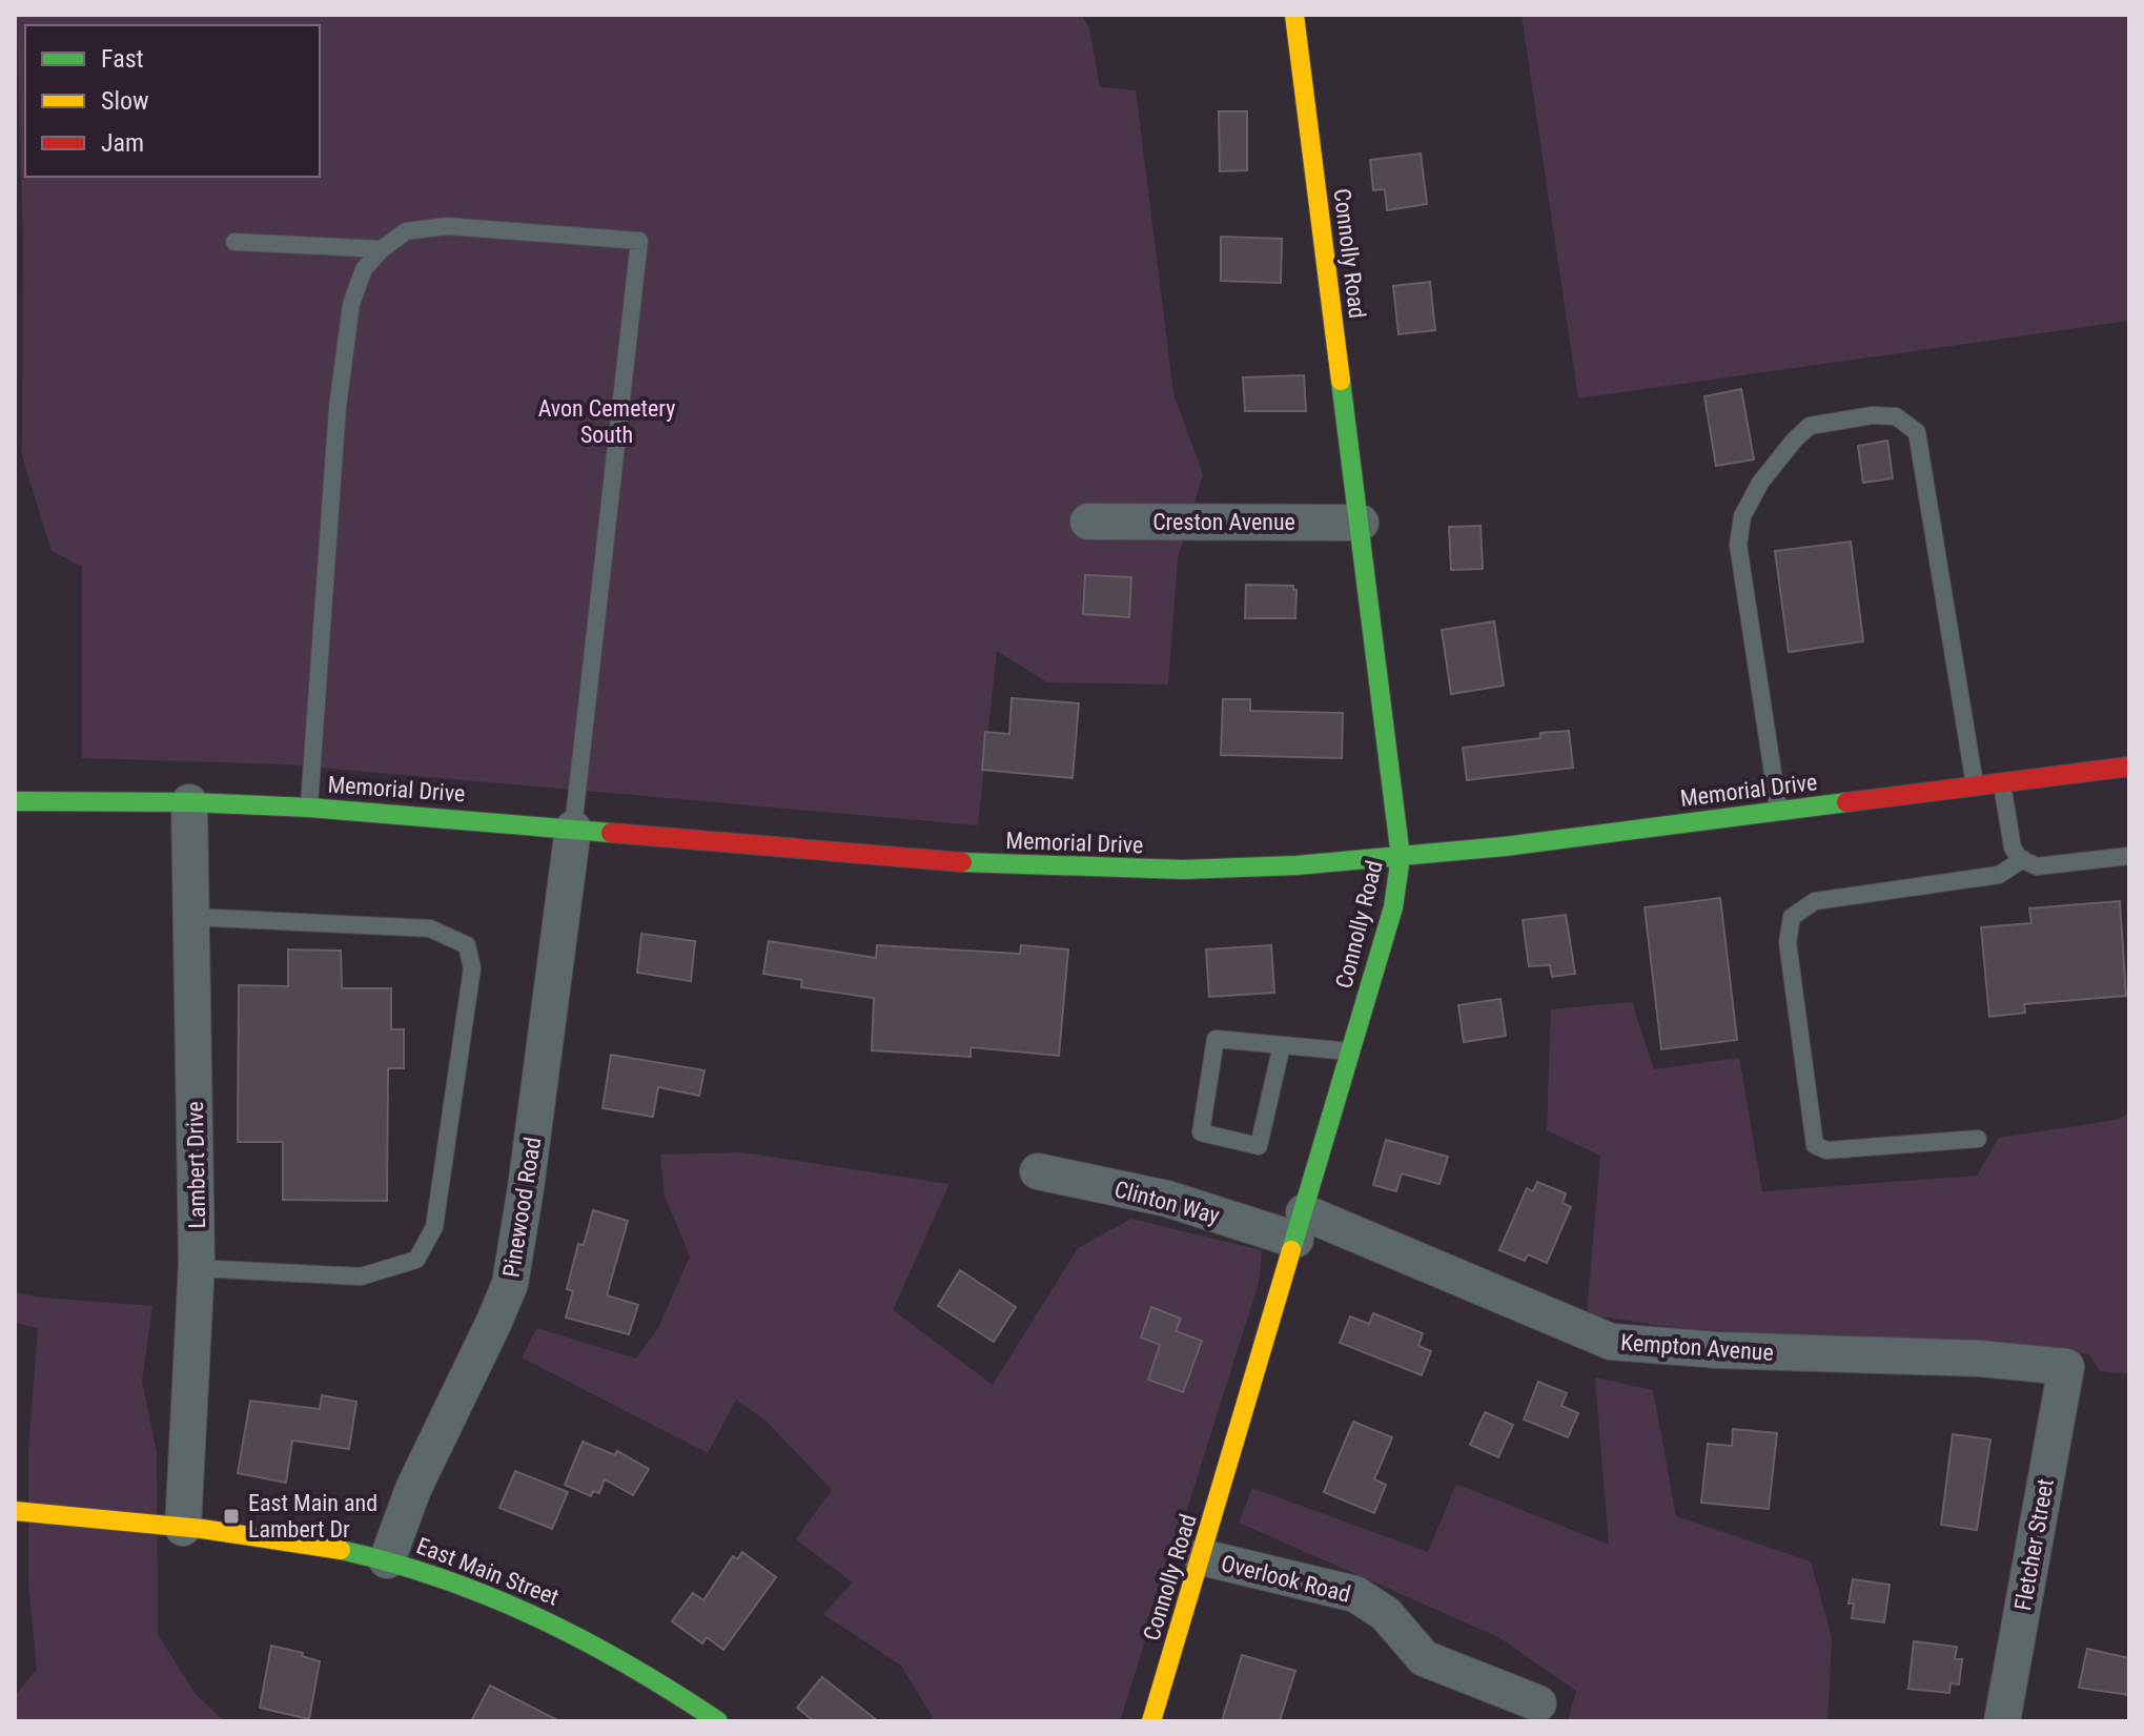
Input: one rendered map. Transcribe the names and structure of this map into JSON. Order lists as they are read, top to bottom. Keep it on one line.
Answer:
{"streets":{"main road":["Connolly Road","Memorial Drive","East Main Street"],"street":["Creston Avenue","Lambert Drive","Clinton Way","Pinewood Road","Kempton Avenue","Fletcher Street","Overlook Road"]},"crossings":[["Connolly Road","Creston Avenue"],["Connolly Road","Memorial Drive"],["Connolly Road","Clinton Way"],["Connolly Road","Kempton Avenue"],["Connolly Road","Overlook Road"],["Memorial Drive","Lambert Drive"],["Memorial Drive","Pinewood Road"],["Lambert Drive","East Main Street"],["Clinton Way","Kempton Avenue"],["Pinewood Road","East Main Street"],["Kempton Avenue","Fletcher Street"]],"parks":["Avon Cemetery South"],"places":{"transit":["East Main and Lambert Dr"]},"legend":["Fast","Slow","Jam"]}
